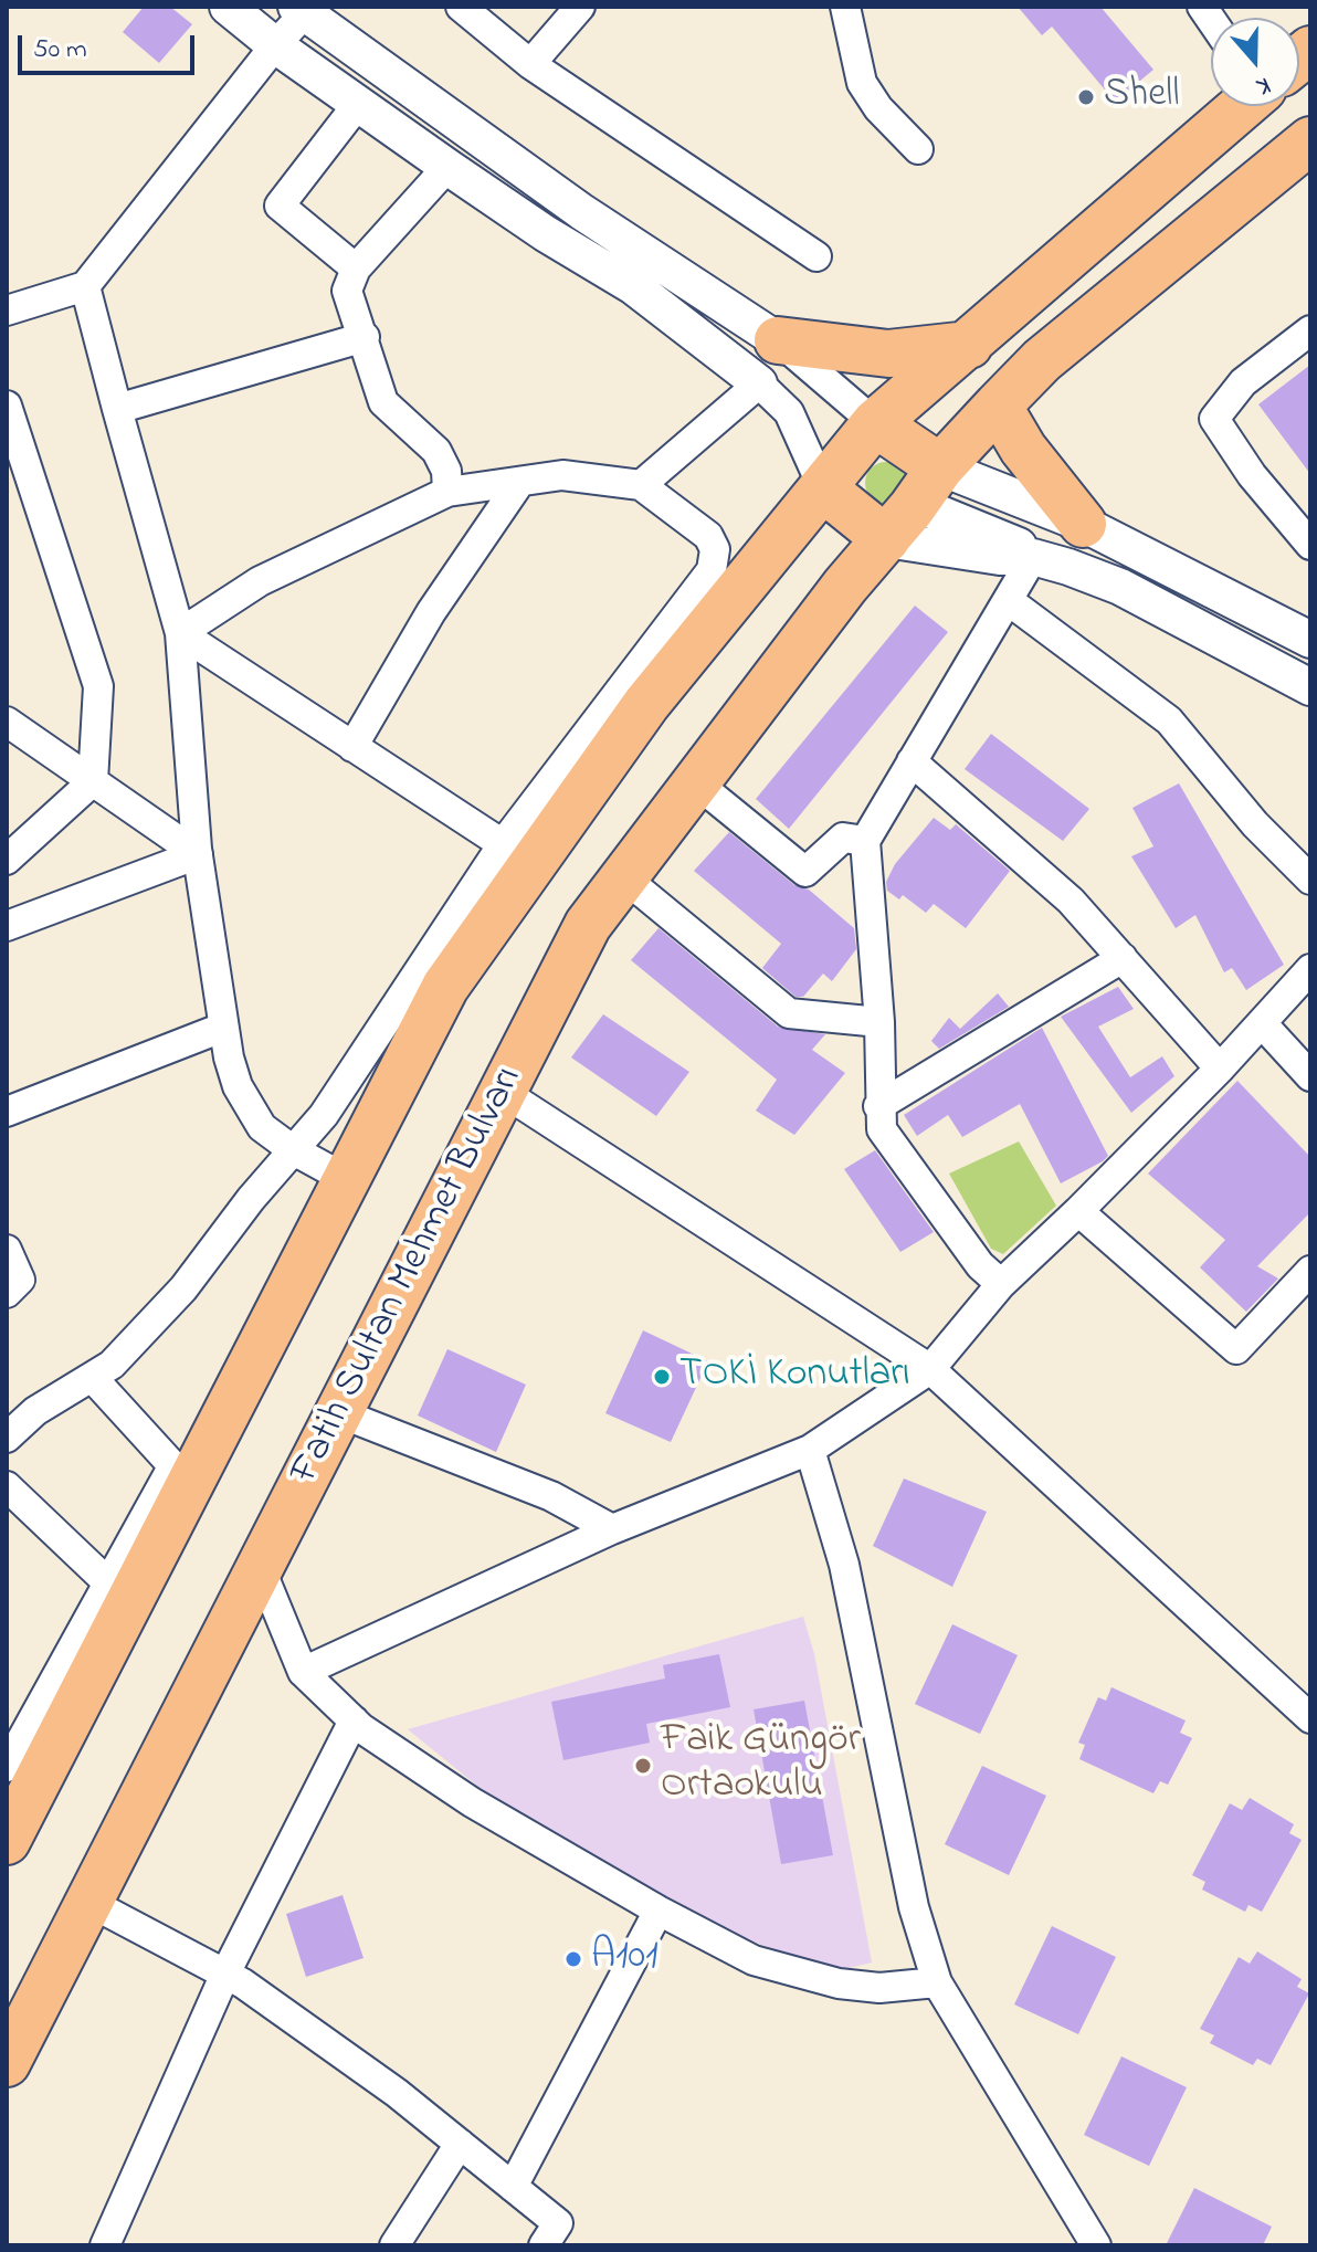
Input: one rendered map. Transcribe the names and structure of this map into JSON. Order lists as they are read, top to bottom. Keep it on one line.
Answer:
{"streets":{"highway":["Fatih Sultan Mehmet Bulvarı"]},"places":["Shell","TOKİ Konutları","Faik Güngör Ortaokulu","A101"],"scale_bar":"50 m","north":"bottom"}
